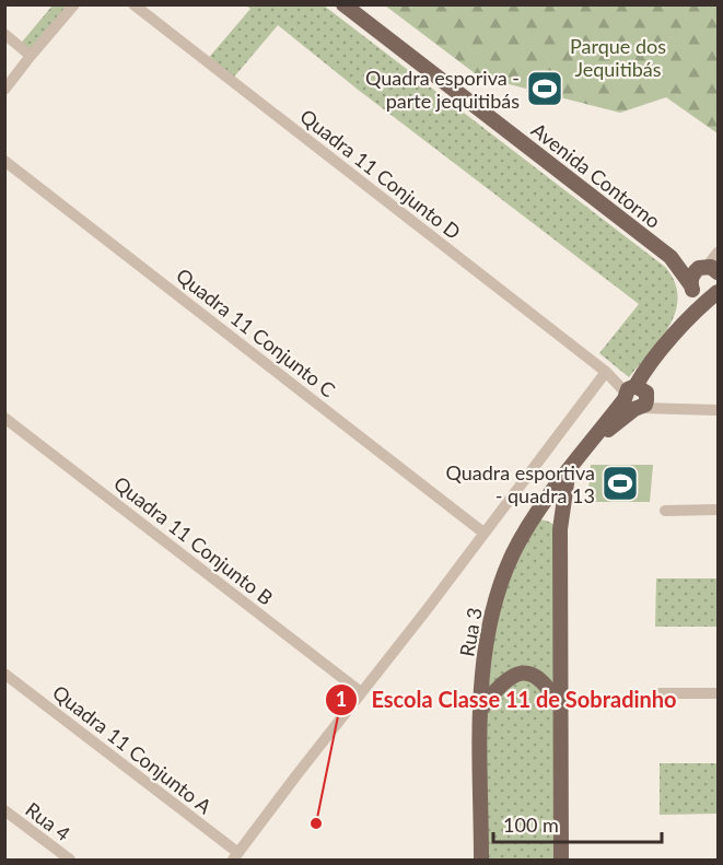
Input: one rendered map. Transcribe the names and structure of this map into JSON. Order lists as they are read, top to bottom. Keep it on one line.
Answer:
{"streets":{"main road":["Avenida Contorno","Rua 3"],"street":["Quadra 11 Conjunto D","Quadra 11 Conjunto C","Quadra 11 Conjunto B","Quadra 11 Conjunto A","Rua 4"]},"crossings":[["Quadra 11 Conjunto D","Rua 3"]],"parks":["Parque dos Jequitibás"],"places":{"sports":["Quadra esporiva - parte jequitibás","Quadra esportiva - quadra 13"],"other":["Escola Classe 11 de Sobradinho"]},"scale_bar":"100 m"}
